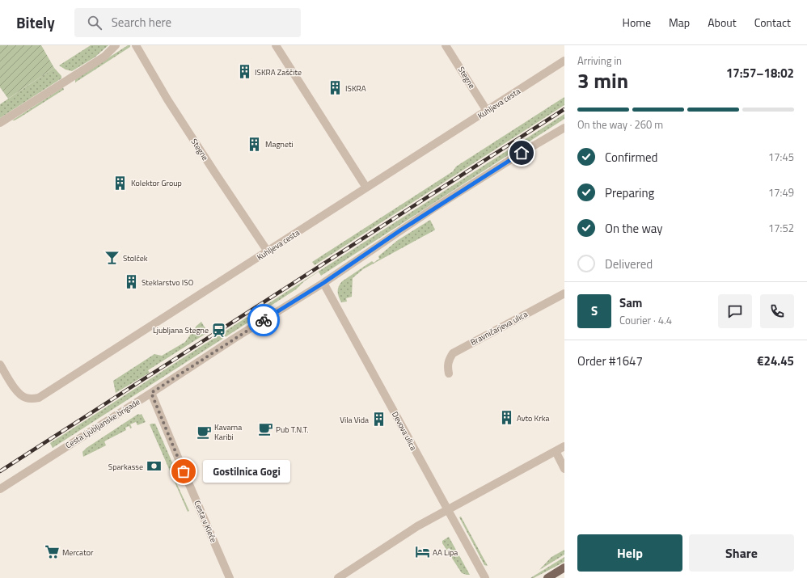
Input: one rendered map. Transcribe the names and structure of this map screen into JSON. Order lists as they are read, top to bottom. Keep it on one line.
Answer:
{"streets":{"street":["Stegne","Kuhljeva cesta","Bravničarjeva ulica","Cesta Ljubljanske brigade","Devova ulica","Cesta v Kleče"]},"crossings":[["Stegne","Kuhljeva cesta"],["Cesta Ljubljanske brigade","Devova ulica"],["Cesta Ljubljanske brigade","Cesta v Kleče"]],"places":{"building":["ISKRA Zaščite","ISKRA","Magneti","Kolektor Group","Steklarstvo ISO","Avto Krka","Vila Vida"],"bar":["Stolček"],"station":["Ljubljana Stegne"],"cafe":["Pub T.N.T.","Kavarna Karibi"],"bank":["Sparkasse"],"other":["Gostilnica Gogi"],"supermarket":["Mercator"],"hotel":["AA Lipa"]},"page":{"header":"Bitely","search":"Search here","nav":["Home","Map","About","Contact"],"heading":["3 min","Arriving in","17:57–18:02"],"panel":["Sam","Courier · 4.4","Order #1647","€24.45"],"bar":"On the way · 260 m","list":[["Confirmed","17:45"],["Preparing","17:49"],["On the way","17:52"],"Delivered"],"round":"S","bubble":"Gostilnica Gogi","buttons":["Help","Share"]}}
